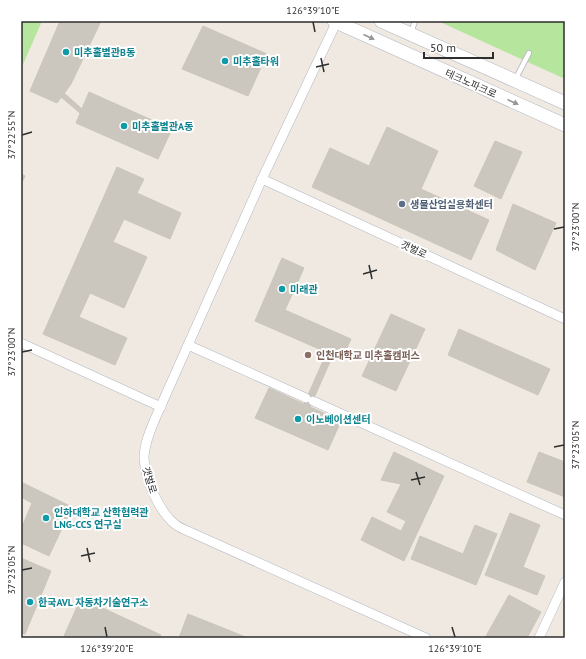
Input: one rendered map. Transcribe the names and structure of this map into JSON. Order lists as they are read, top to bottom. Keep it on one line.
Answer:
{"streets":{"street":["테크노파크로","갯벌로"]},"crossings":[["테크노파크로","갯벌로"]],"places":["미추홀별관B동","미추홀타워","미추홀별관A동","생물산업실용화센터","미래관","인천대학교 미추홀캠퍼스","이노베이션센터","인하대학교 산학협력관 LNG-CCS 연구실","한국AVL 자동차기술연구소"],"scale_bar":"50 m","coordinates":["126°39'10\"E","37°22'55\"N","37°23'00\"N","37°23'05\"N","126°39'20\"E"]}
